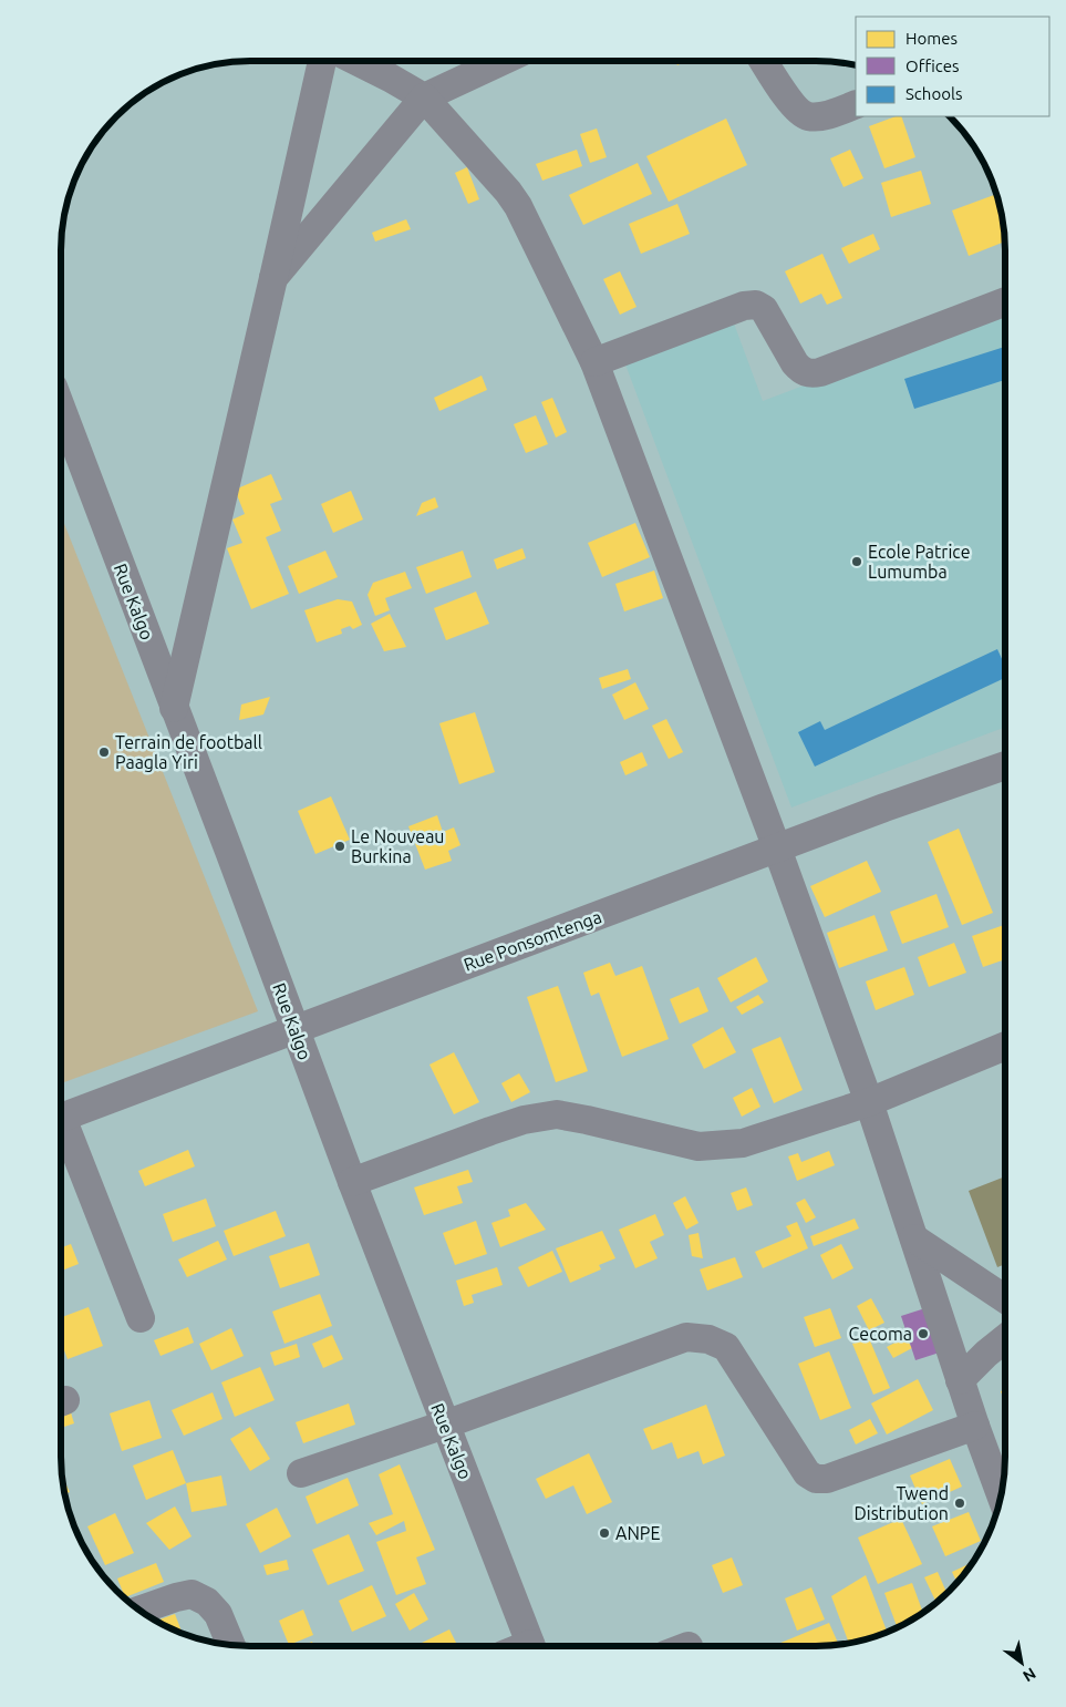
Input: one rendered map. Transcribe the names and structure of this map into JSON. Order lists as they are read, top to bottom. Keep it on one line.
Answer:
{"streets":{"street":["Rue Kalgo","Rue Ponsomtenga"]},"crossings":[["Rue Kalgo","Rue Ponsomtenga"]],"places":["Ecole Patrice Lumumba","Terrain de football Paagla Yiri","Le Nouveau Burkina","Cecoma","Twend Distribution","ANPE"],"legend":["Homes","Offices","Schools"],"north":"bottom right"}
